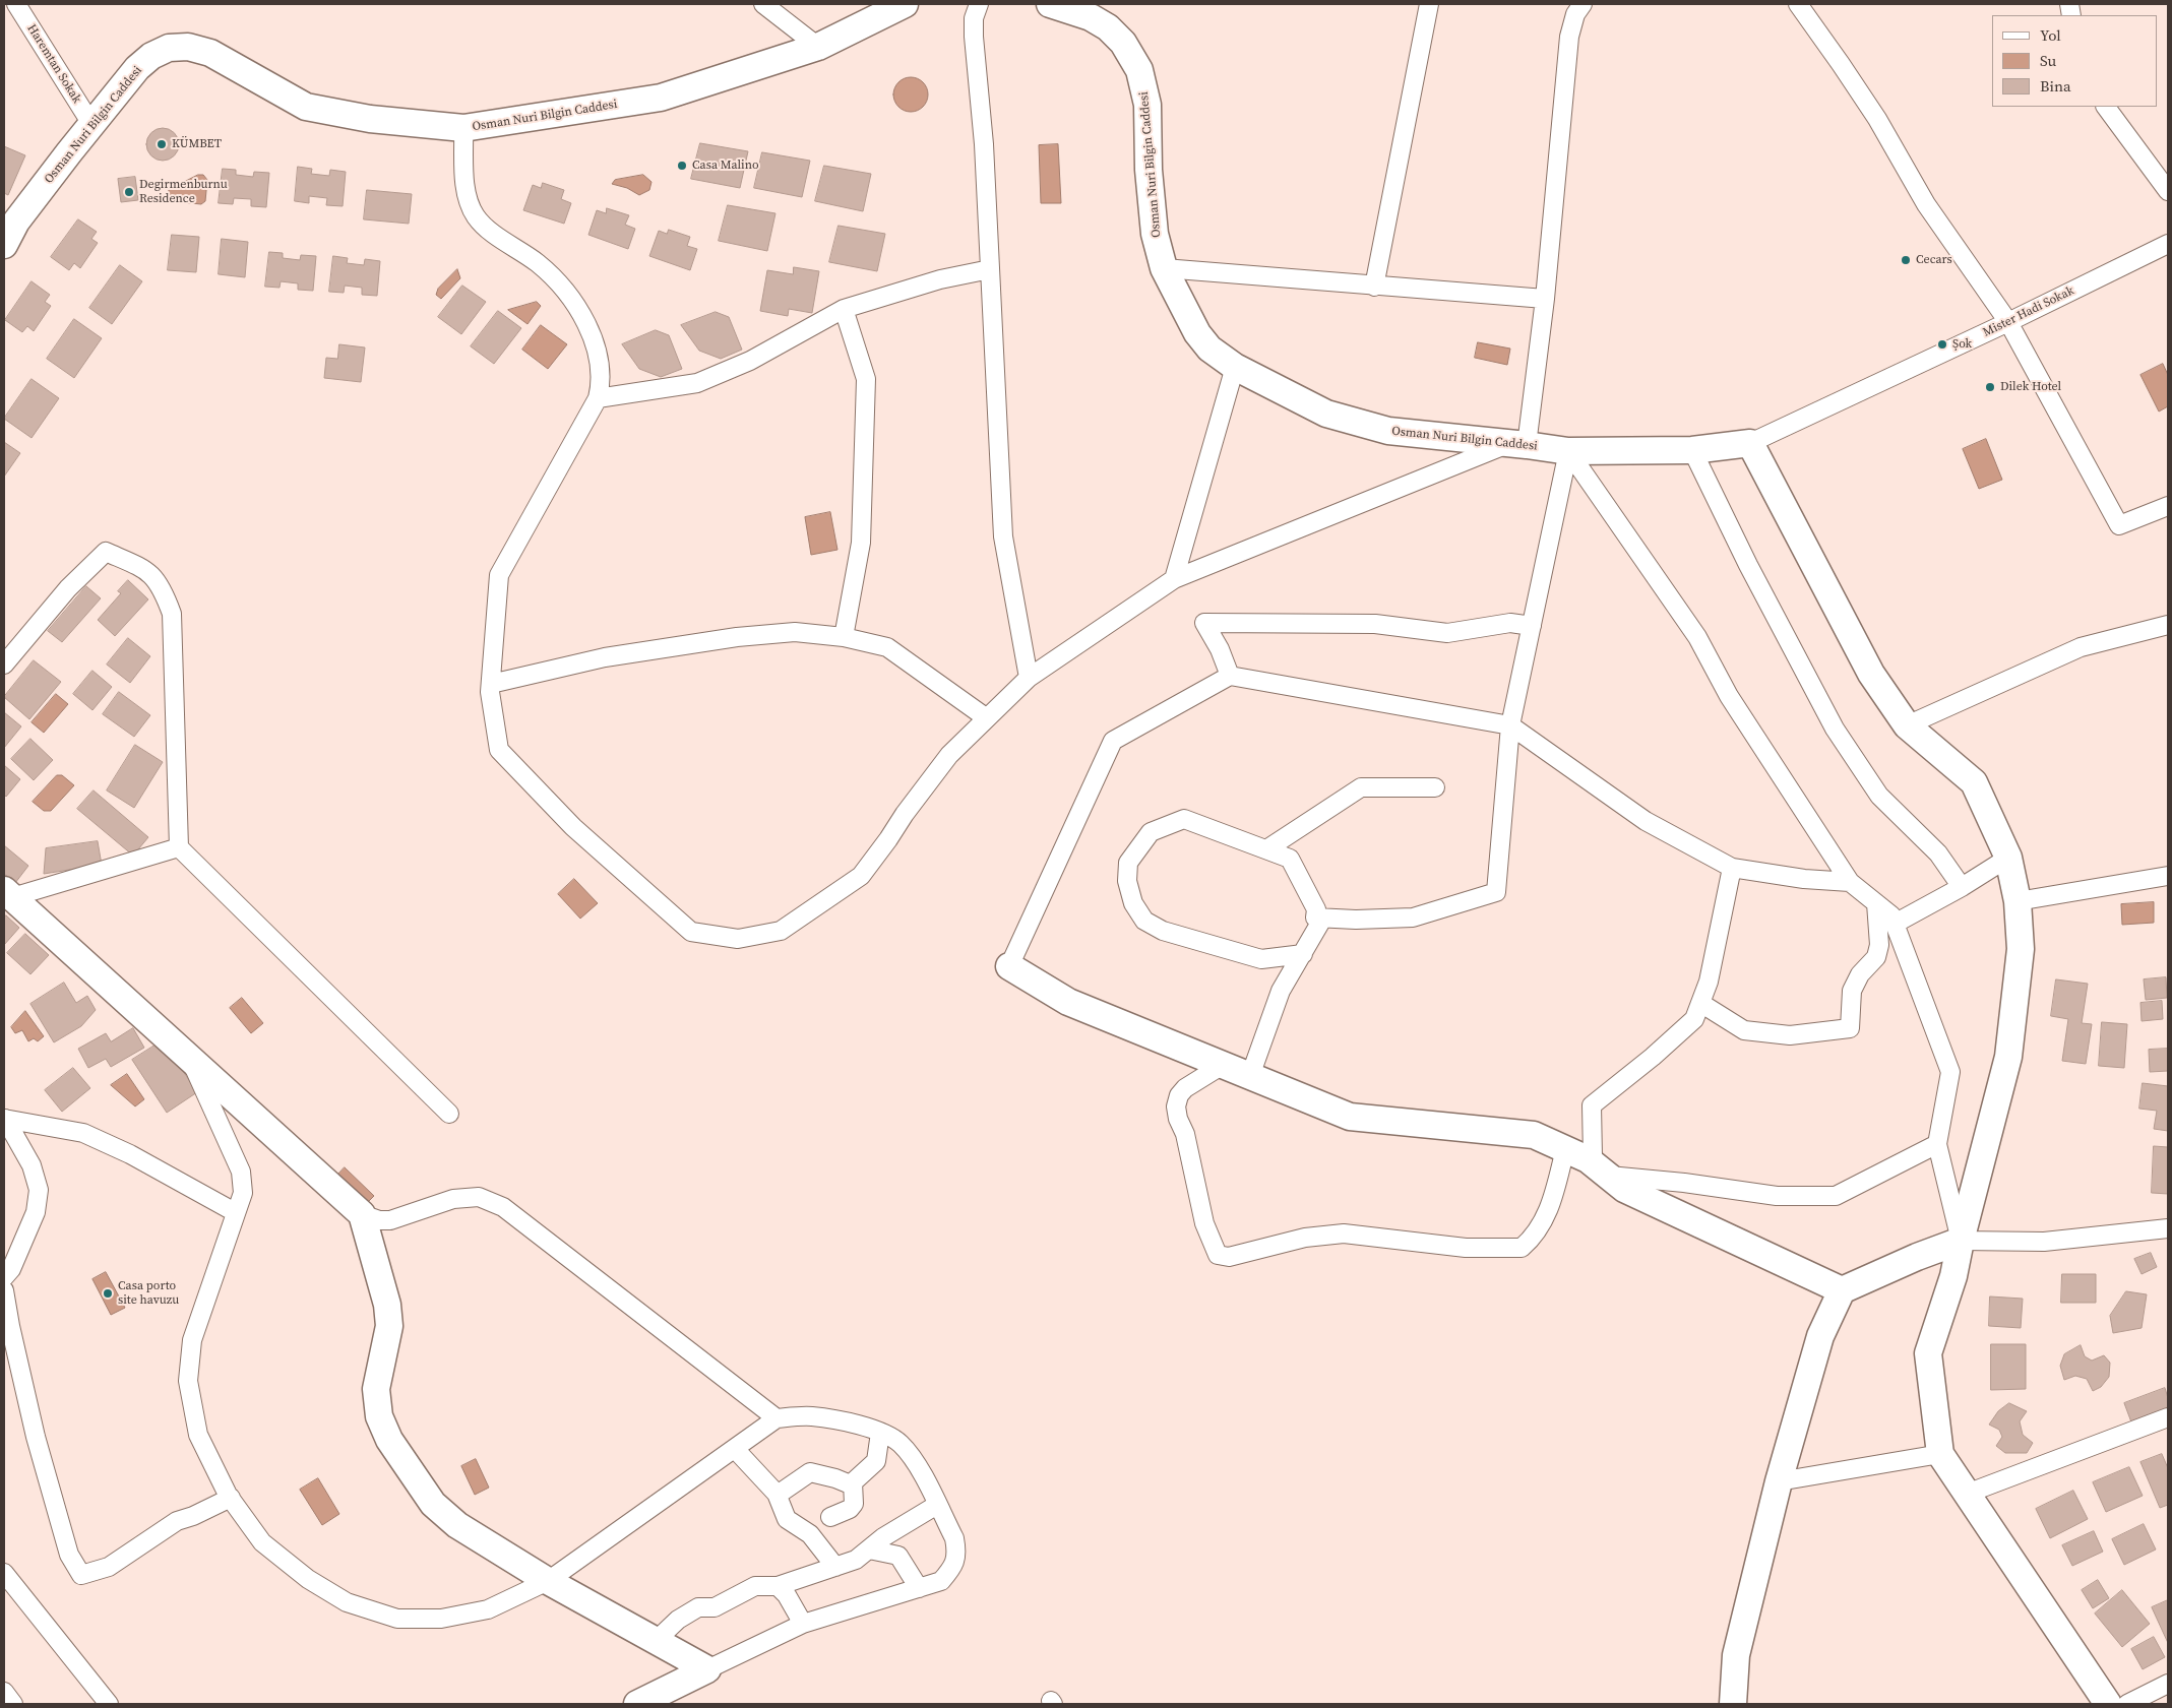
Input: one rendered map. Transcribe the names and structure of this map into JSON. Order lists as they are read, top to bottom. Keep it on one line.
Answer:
{"streets":{"street":["Haremtan Sokak","Osman Nuri Bilgin Caddesi","Mister Hadi Sokak"]},"crossings":[["Haremtan Sokak","Osman Nuri Bilgin Caddesi"],["Osman Nuri Bilgin Caddesi","Mister Hadi Sokak"]],"places":["KÜMBET","Casa Malino","Degirmenburnu Residence","Cecars","Şok","Dilek Hotel","Casa porto site havuzu"],"legend":["Yol","Su","Bina"]}
